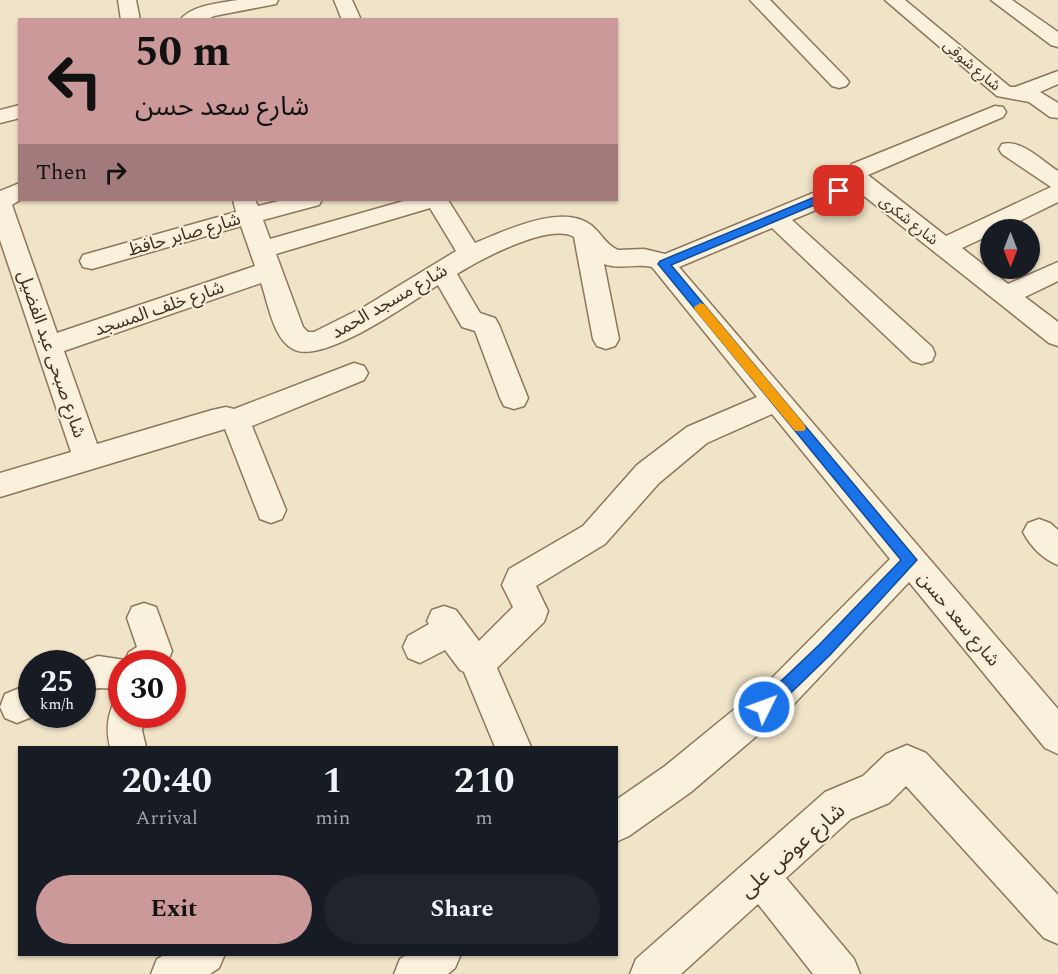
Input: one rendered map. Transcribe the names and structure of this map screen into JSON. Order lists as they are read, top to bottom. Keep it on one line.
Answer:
{"streets":{"street":["شارع شوقى","شارع شكرى","شارع صابر حافظ","شارع مسجد الحمد","شارع خلف المسجد","شارع صبحى عبد الفضيل","شارع سعد حسن","شارع عوض على"]},"crossings":[["شارع صابر حافظ","شارع مسجد الحمد"],["شارع مسجد الحمد","شارع خلف المسجد"],["شارع خلف المسجد","شارع صبحى عبد الفضيل"]],"north":"bottom","page":{"turn":["50 m","شارع سعد حسن"],"then":"Then","speed":"25 km/h","limit":"30","eta":["20:40","Arrival","1","min","210","m"],"buttons":["Exit","Share"]}}
